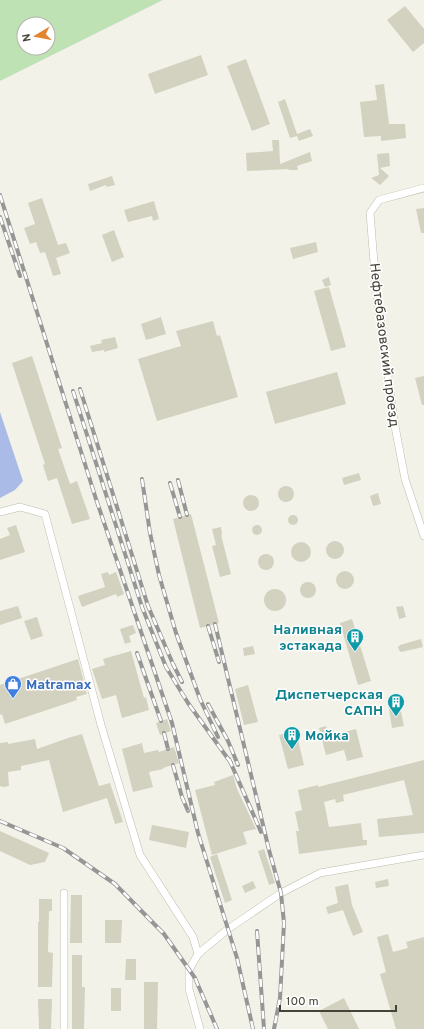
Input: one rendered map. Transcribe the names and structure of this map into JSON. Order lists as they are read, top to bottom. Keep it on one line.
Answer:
{"streets":{"street":["Нефтебазовский проезд"]},"places":{"building":["Наливная эстакада","Диспетчерская САПН","Мойка"],"shop":["Matramax"]},"scale_bar":"100 m","north":"left"}
